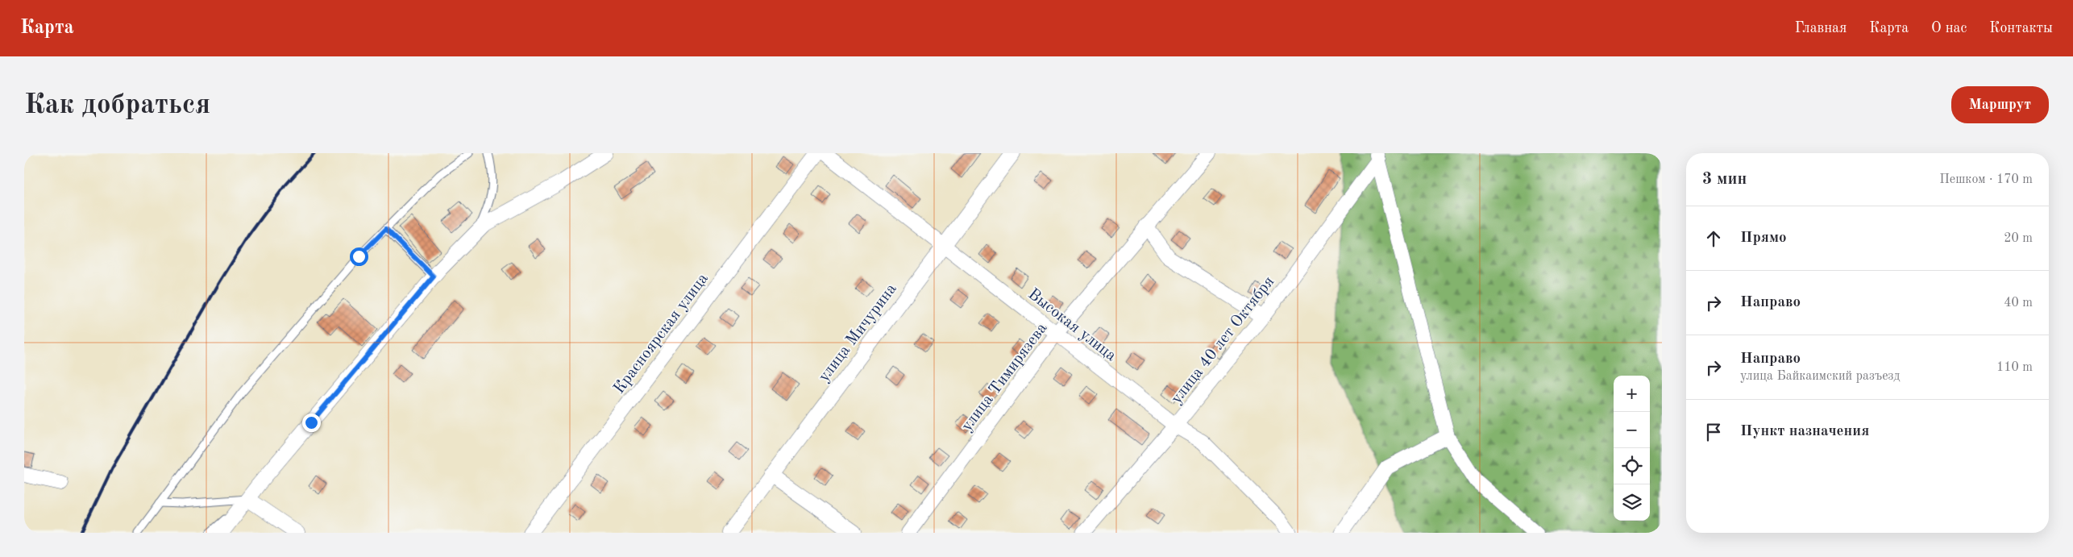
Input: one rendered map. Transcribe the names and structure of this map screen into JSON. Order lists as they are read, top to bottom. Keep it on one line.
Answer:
{"streets":{"street":["Высокая улица","улица Мичурина","Красноярская улица","улица 40 лет Октября","улица Тимирязева"]},"crossings":[["Высокая улица","улица Мичурина"],["Высокая улица","улица 40 лет Октября"],["Высокая улица","улица Тимирязева"]],"page":{"header":"Карта","nav":["Главная","Карта","О нас","Контакты"],"buttons":"Маршрут","title":"Как добраться","heading":["3 мин","Пешком · 170 m"],"list":[["Прямо","20 m"],["Направо","40 m"],["Направо","улица Байкаимский разъезд","110 m"],"Пункт назначения"],"map_buttons":["+","−"]}}
